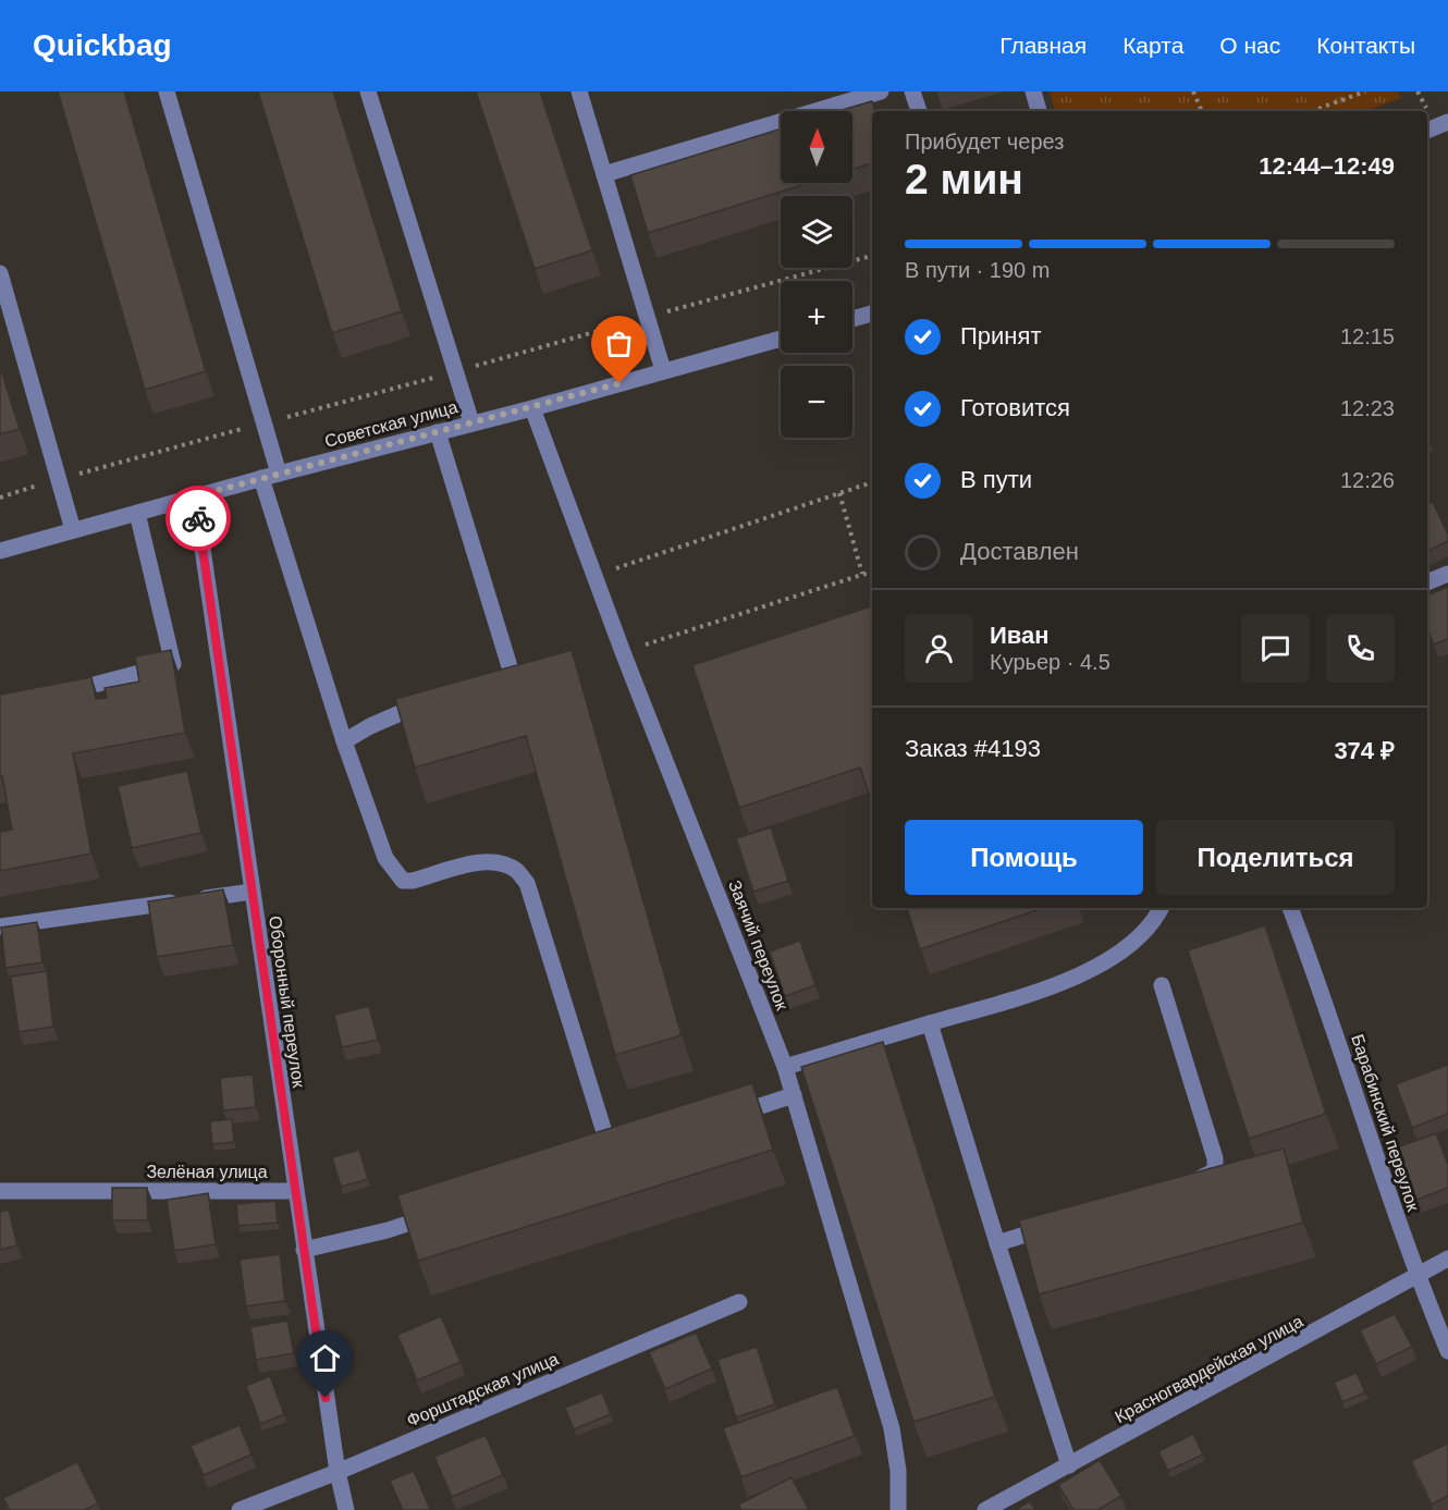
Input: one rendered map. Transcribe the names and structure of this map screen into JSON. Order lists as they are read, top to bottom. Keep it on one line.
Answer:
{"streets":{"street":["Советская улица","Заячий переулок","Оборонный переулок","Барабинский переулок","Зелёная улица","Красногвардейская улица","Форштадская улица"]},"crossings":[["Советская улица","Заячий переулок"],["Советская улица","Оборонный переулок"],["Оборонный переулок","Зелёная улица"],["Оборонный переулок","Форштадская улица"],["Барабинский переулок","Красногвардейская улица"]],"north":"top","page":{"header":"Quickbag","nav":["Главная","Карта","О нас","Контакты"],"map_buttons":["+","−"],"heading":["2 мин","Прибудет через","12:44–12:49"],"panel":["Иван","Курьер · 4.5","Заказ #4193","374 ₽"],"bar":"В пути · 190 m","list":[["Принят","12:15"],["Готовится","12:23"],["В пути","12:26"],"Доставлен"],"buttons":["Помощь","Поделиться"]}}
